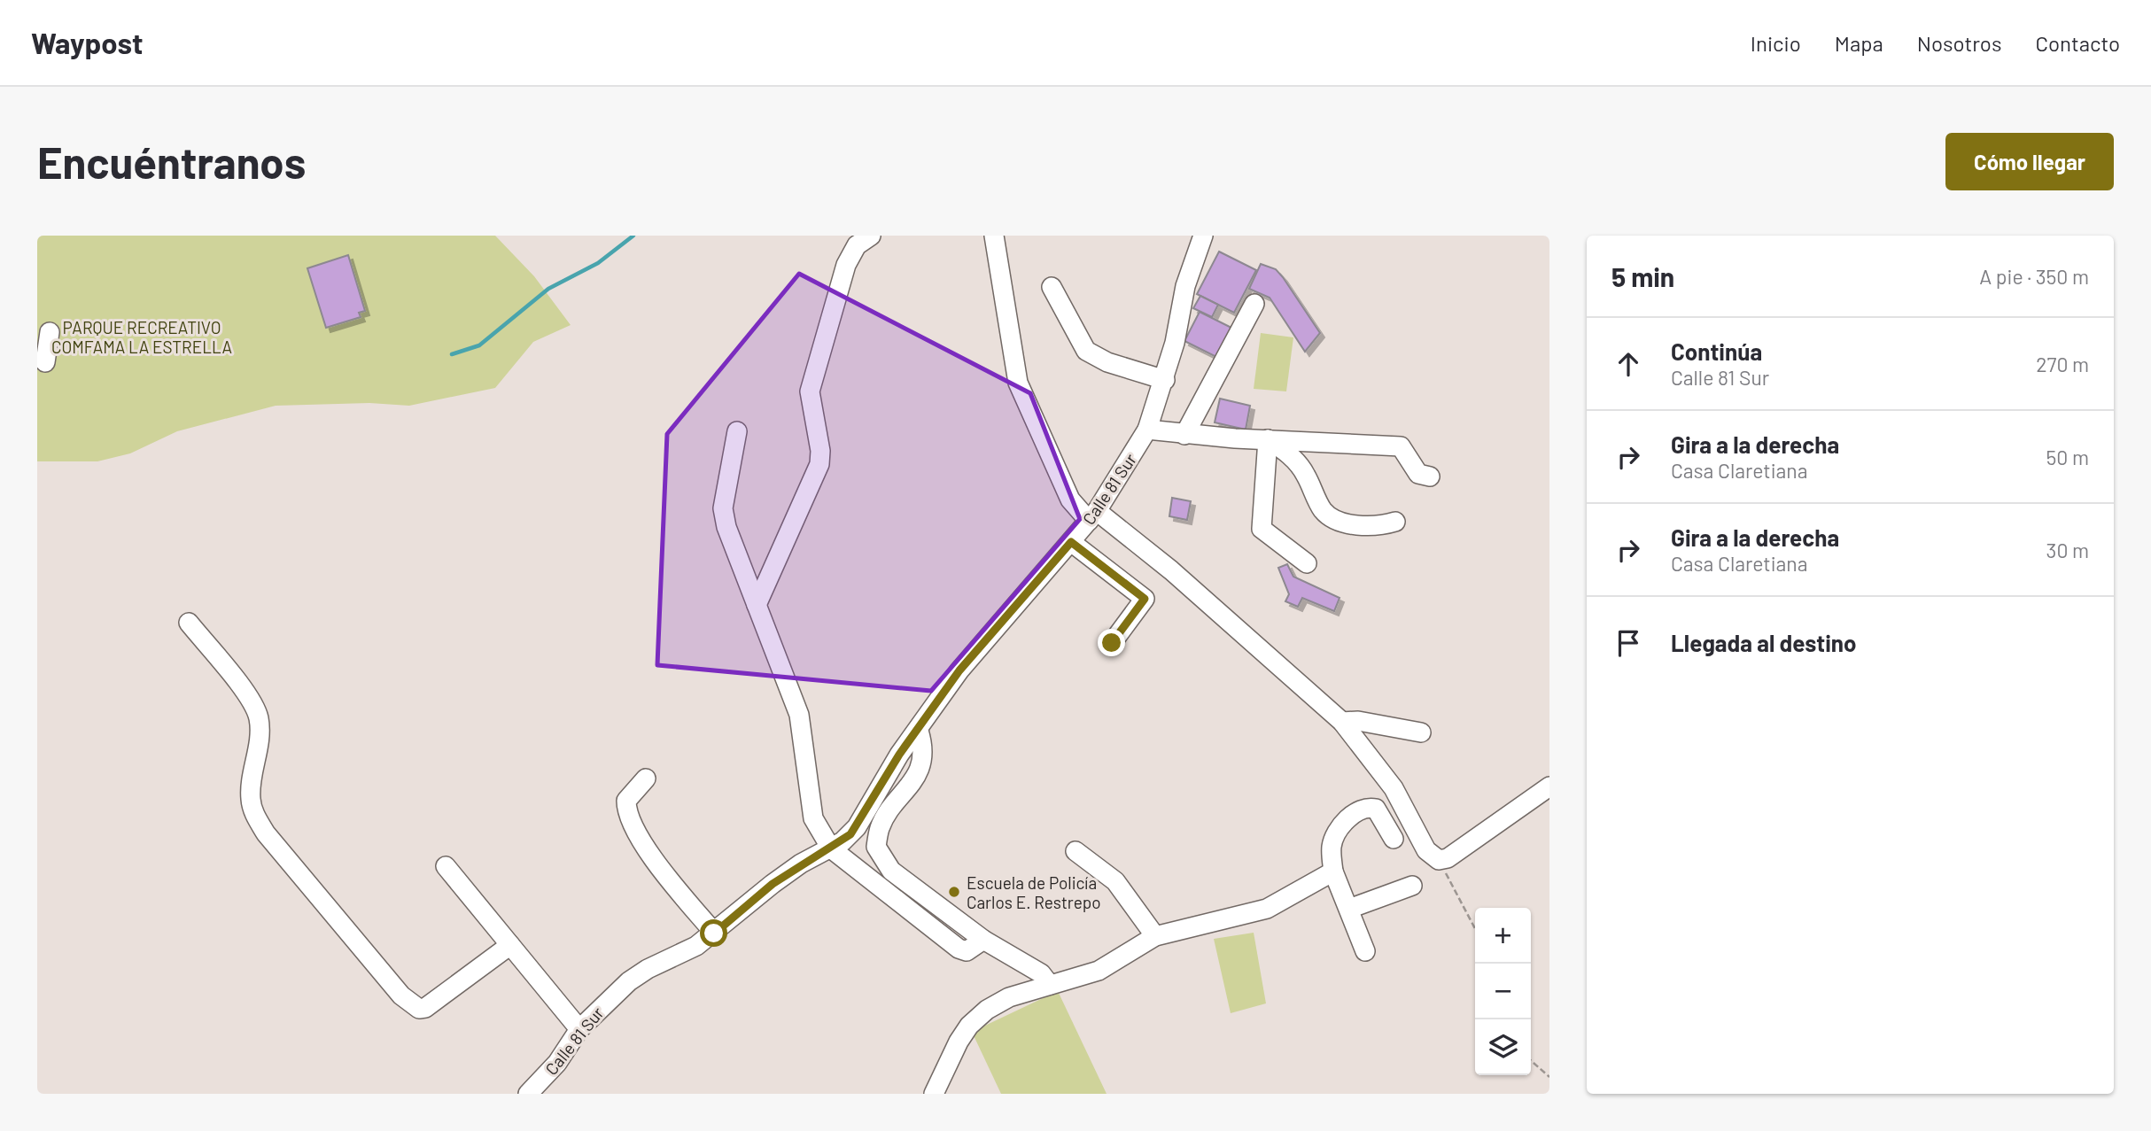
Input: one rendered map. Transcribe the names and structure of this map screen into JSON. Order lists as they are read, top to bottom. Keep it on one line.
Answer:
{"streets":{"street":["Calle 81 Sur"]},"parks":["PARQUE RECREATIVO COMFAMA LA ESTRELLA"],"places":["Escuela de Policía Carlos E. Restrepo"],"page":{"header":"Waypost","nav":["Inicio","Mapa","Nosotros","Contacto"],"buttons":"Cómo llegar","title":"Encuéntranos","heading":["5 min","A pie · 350 m"],"list":[["Continúa","Calle 81 Sur","270 m"],["Gira a la derecha","Casa Claretiana","50 m"],["Gira a la derecha","Casa Claretiana","30 m"],"Llegada al destino"],"map_buttons":["+","−"]}}
